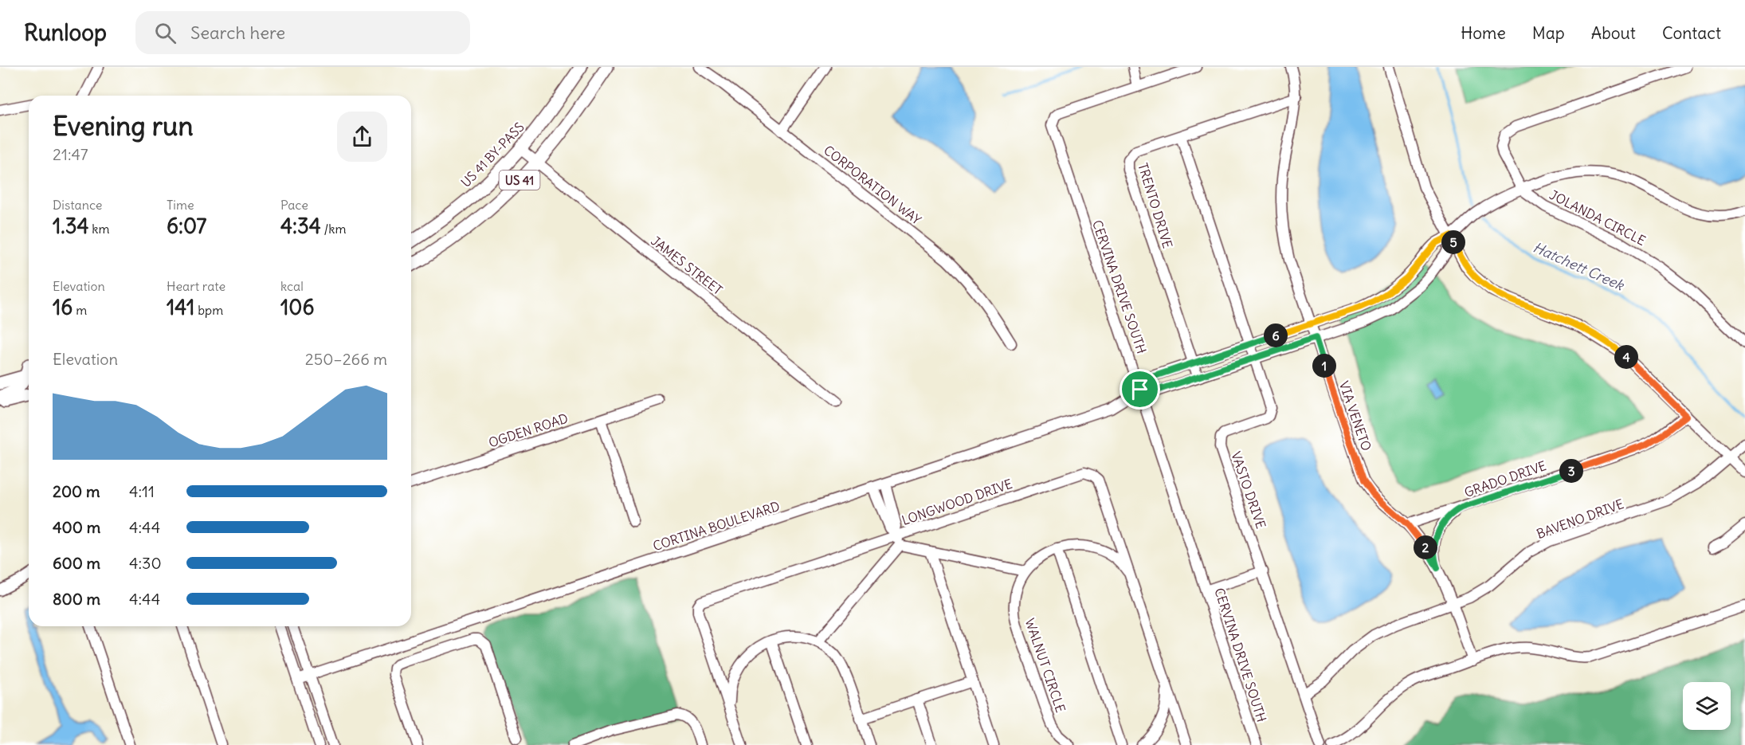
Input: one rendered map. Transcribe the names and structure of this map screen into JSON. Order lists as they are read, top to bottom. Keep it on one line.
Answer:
{"streets":{"main road":["US 41 BY-PASS","US 41"],"street":["CORPORATION WAY","TRENTO DRIVE","JOLANDA CIRCLE","JAMES STREET","CERVINA DRIVE SOUTH","VIA VENETO","OGDEN ROAD","GRADO DRIVE","VASTO DRIVE","LONGWOOD DRIVE","BAVENO DRIVE","CORTINA BOULEVARD","WALNUT CIRCLE"]},"crossings":[["US 41 BY-PASS","JAMES STREET"],["US 41","JAMES STREET"],["TRENTO DRIVE","VIA VENETO"],["TRENTO DRIVE","VASTO DRIVE"],["TRENTO DRIVE","CORTINA BOULEVARD"],["JOLANDA CIRCLE","CORTINA BOULEVARD"],["CERVINA DRIVE SOUTH","CORTINA BOULEVARD"],["VIA VENETO","GRADO DRIVE"],["VIA VENETO","BAVENO DRIVE"],["VIA VENETO","CORTINA BOULEVARD"],["VASTO DRIVE","BAVENO DRIVE"],["VASTO DRIVE","CORTINA BOULEVARD"],["LONGWOOD DRIVE","WALNUT CIRCLE"]],"water":["Hatchett Creek"],"page":{"header":"Runloop","search":"Search here","nav":["Home","Map","About","Contact"],"heading":["Evening run","21:47"],"stats":[["Distance","1.34 km"],["Time","6:07"],["Pace","4:34 /km"],["Elevation","16 m"],["Heart rate","141 bpm"],["kcal","106"]],"pins":["5","6","4","1","3","2"],"chart":["Elevation","250–266 m"],"list":[{"name":"200 m","note":"4:11"},{"name":"400 m","note":"4:44"},{"name":"600 m","note":"4:30"},{"name":"800 m","note":"4:44"}]}}
